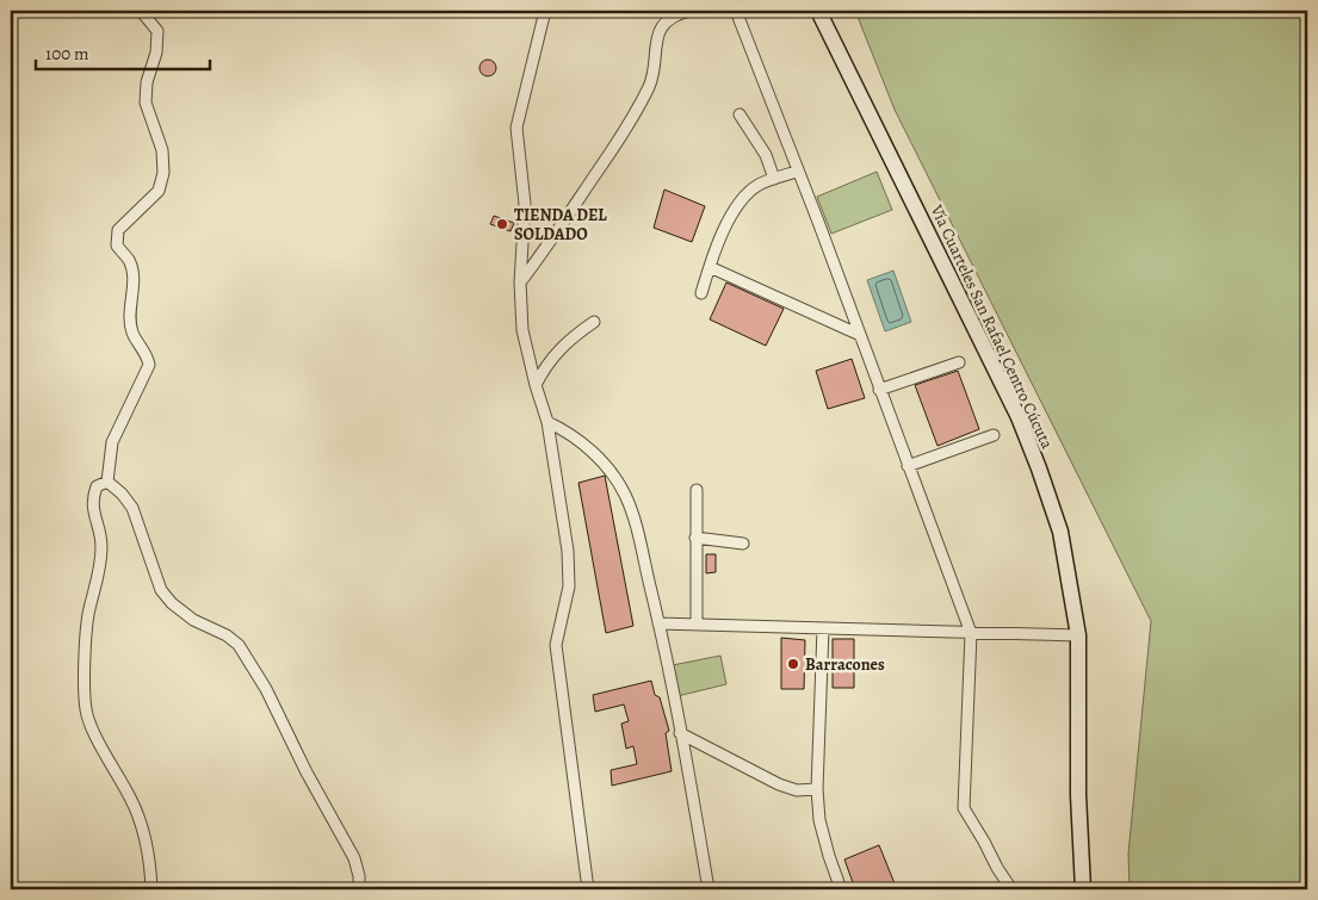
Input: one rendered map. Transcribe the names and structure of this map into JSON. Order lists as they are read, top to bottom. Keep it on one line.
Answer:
{"streets":{"main road":["Vía Cuarteles San Rafael Centro Cúcuta"]},"places":["TIENDA DEL SOLDADO","Barracones"],"scale_bar":"100 m"}
